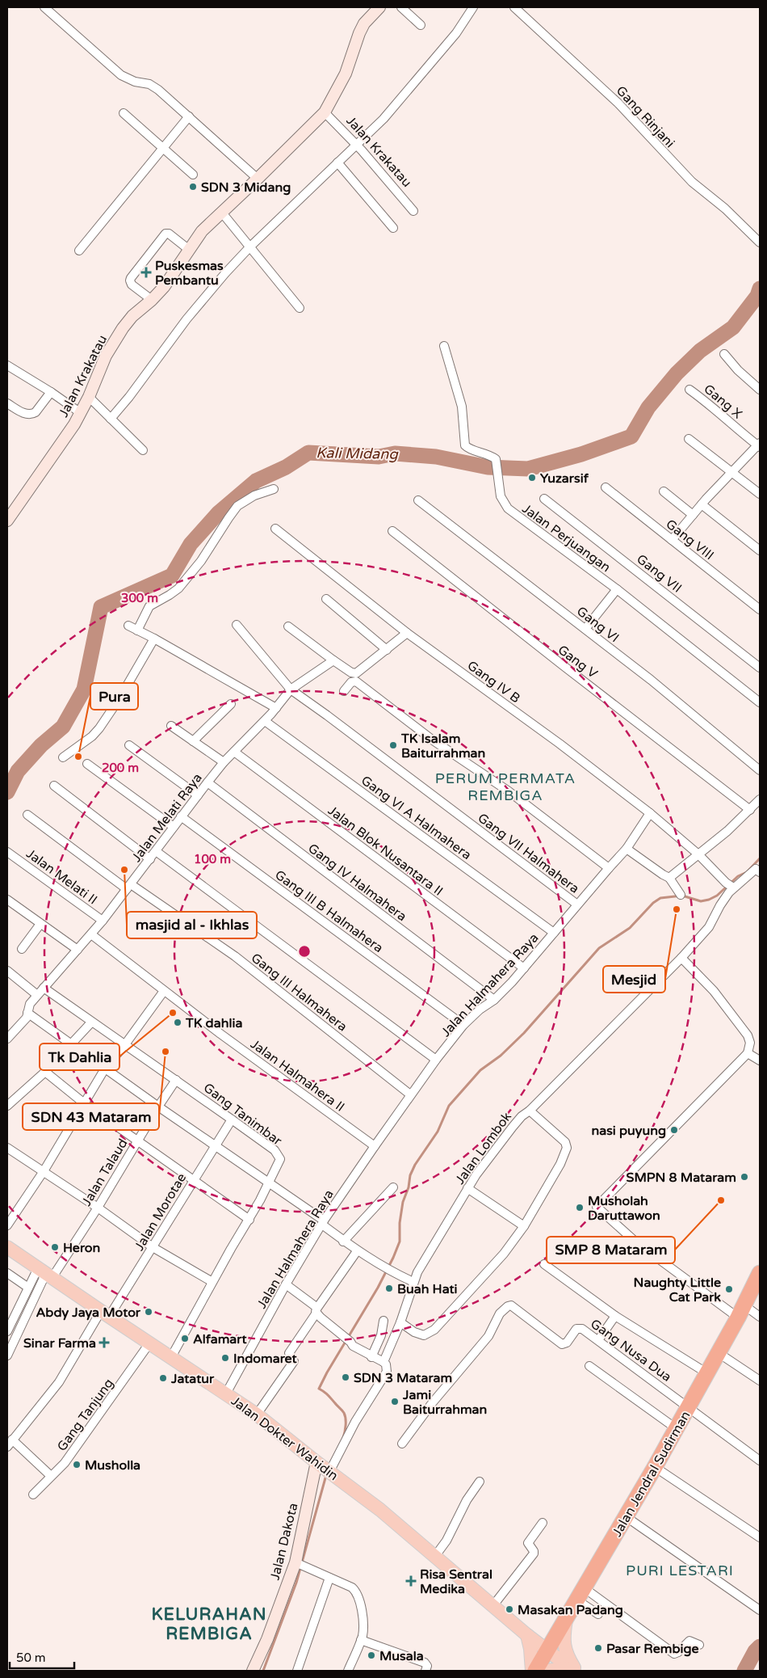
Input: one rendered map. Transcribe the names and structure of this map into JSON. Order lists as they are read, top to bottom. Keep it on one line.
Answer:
{"streets":{"highway":["Jalan Jendral Sudirman"],"main road":["Jalan Dokter Wahidin"],"street":["Gang Rinjani","Jalan Krakatau","Gang X","Jalan Perjuangan","Gang VIII","Gang VII","Gang VI","Gang V","Gang IV B","Jalan Melati Raya","Gang VI A Halmahera","Jalan Blok Nusantara II","Gang VII Halmahera","Jalan Melati II","Gang IV Halmahera","Gang III B Halmahera","Jalan Halmahera Raya","Gang III Halmahera","Jalan Halmahera II","Gang Tanimbar","Jalan Lombok","Jalan Talaud","Jalan Morotae","Gang Nusa Dua","Gang Tanjung","Jalan Dakota"]},"crossings":[["Gang IV B","Jalan Halmahera Raya"],["Gang IV B","Jalan Lombok"],["Jalan Melati Raya","Gang VI A Halmahera"],["Jalan Melati Raya","Jalan Blok Nusantara II"],["Jalan Melati Raya","Gang VII Halmahera"],["Jalan Melati Raya","Jalan Melati II"],["Jalan Melati Raya","Gang IV Halmahera"],["Jalan Melati Raya","Gang III B Halmahera"],["Jalan Melati Raya","Gang III Halmahera"],["Jalan Melati Raya","Jalan Halmahera II"],["Jalan Melati Raya","Gang Tanimbar"],["Gang VI A Halmahera","Jalan Halmahera Raya"],["Jalan Blok Nusantara II","Jalan Halmahera Raya"],["Gang VII Halmahera","Jalan Halmahera Raya"],["Gang IV Halmahera","Jalan Halmahera Raya"],["Gang III B Halmahera","Jalan Halmahera Raya"],["Jalan Halmahera Raya","Gang III Halmahera"],["Jalan Halmahera Raya","Jalan Halmahera II"],["Jalan Halmahera Raya","Jalan Dokter Wahidin"],["Gang Tanimbar","Jalan Talaud"],["Gang Tanimbar","Jalan Morotae"],["Gang Tanimbar","Jalan Dokter Wahidin"],["Jalan Lombok","Jalan Dokter Wahidin"],["Jalan Lombok","Jalan Dakota"],["Jalan Talaud","Jalan Dokter Wahidin"],["Jalan Morotae","Jalan Dokter Wahidin"],["Gang Nusa Dua","Jalan Jendral Sudirman"],["Gang Tanjung","Jalan Dokter Wahidin"],["Jalan Dokter Wahidin","Jalan Jendral Sudirman"],["Jalan Dokter Wahidin","Jalan Dakota"]],"districts":["PERUM PERMATA REMBIGA","PURI LESTARI","KELURAHAN REMBIGA"],"water":["Kali Midang"],"places":{"other":["SDN 3 Midang","Yuzarsif","TK Isalam Baiturrahman","Pura","masjid al - Ikhlas","Mesjid","Tk Dahlia","TK dahlia","SDN 43 Mataram","nasi puyung","SMPN 8 Mataram","SMP 8 Mataram","Musholah Daruttawon","Heron","Buah Hati","Naughty Little Cat Park","Abdy Jaya Motor","Alfamart","Indomaret","SDN 3 Mataram","Jatatur","Jami Baiturrahman","Musholla","Masakan Padang","Pasar Rembige","Musala"],"health":["Puskesmas Pembantu","Sinar Farma","Risa Sentral Medika"]},"scale_bar":"50 m","rings":["300 m","200 m","100 m"]}
